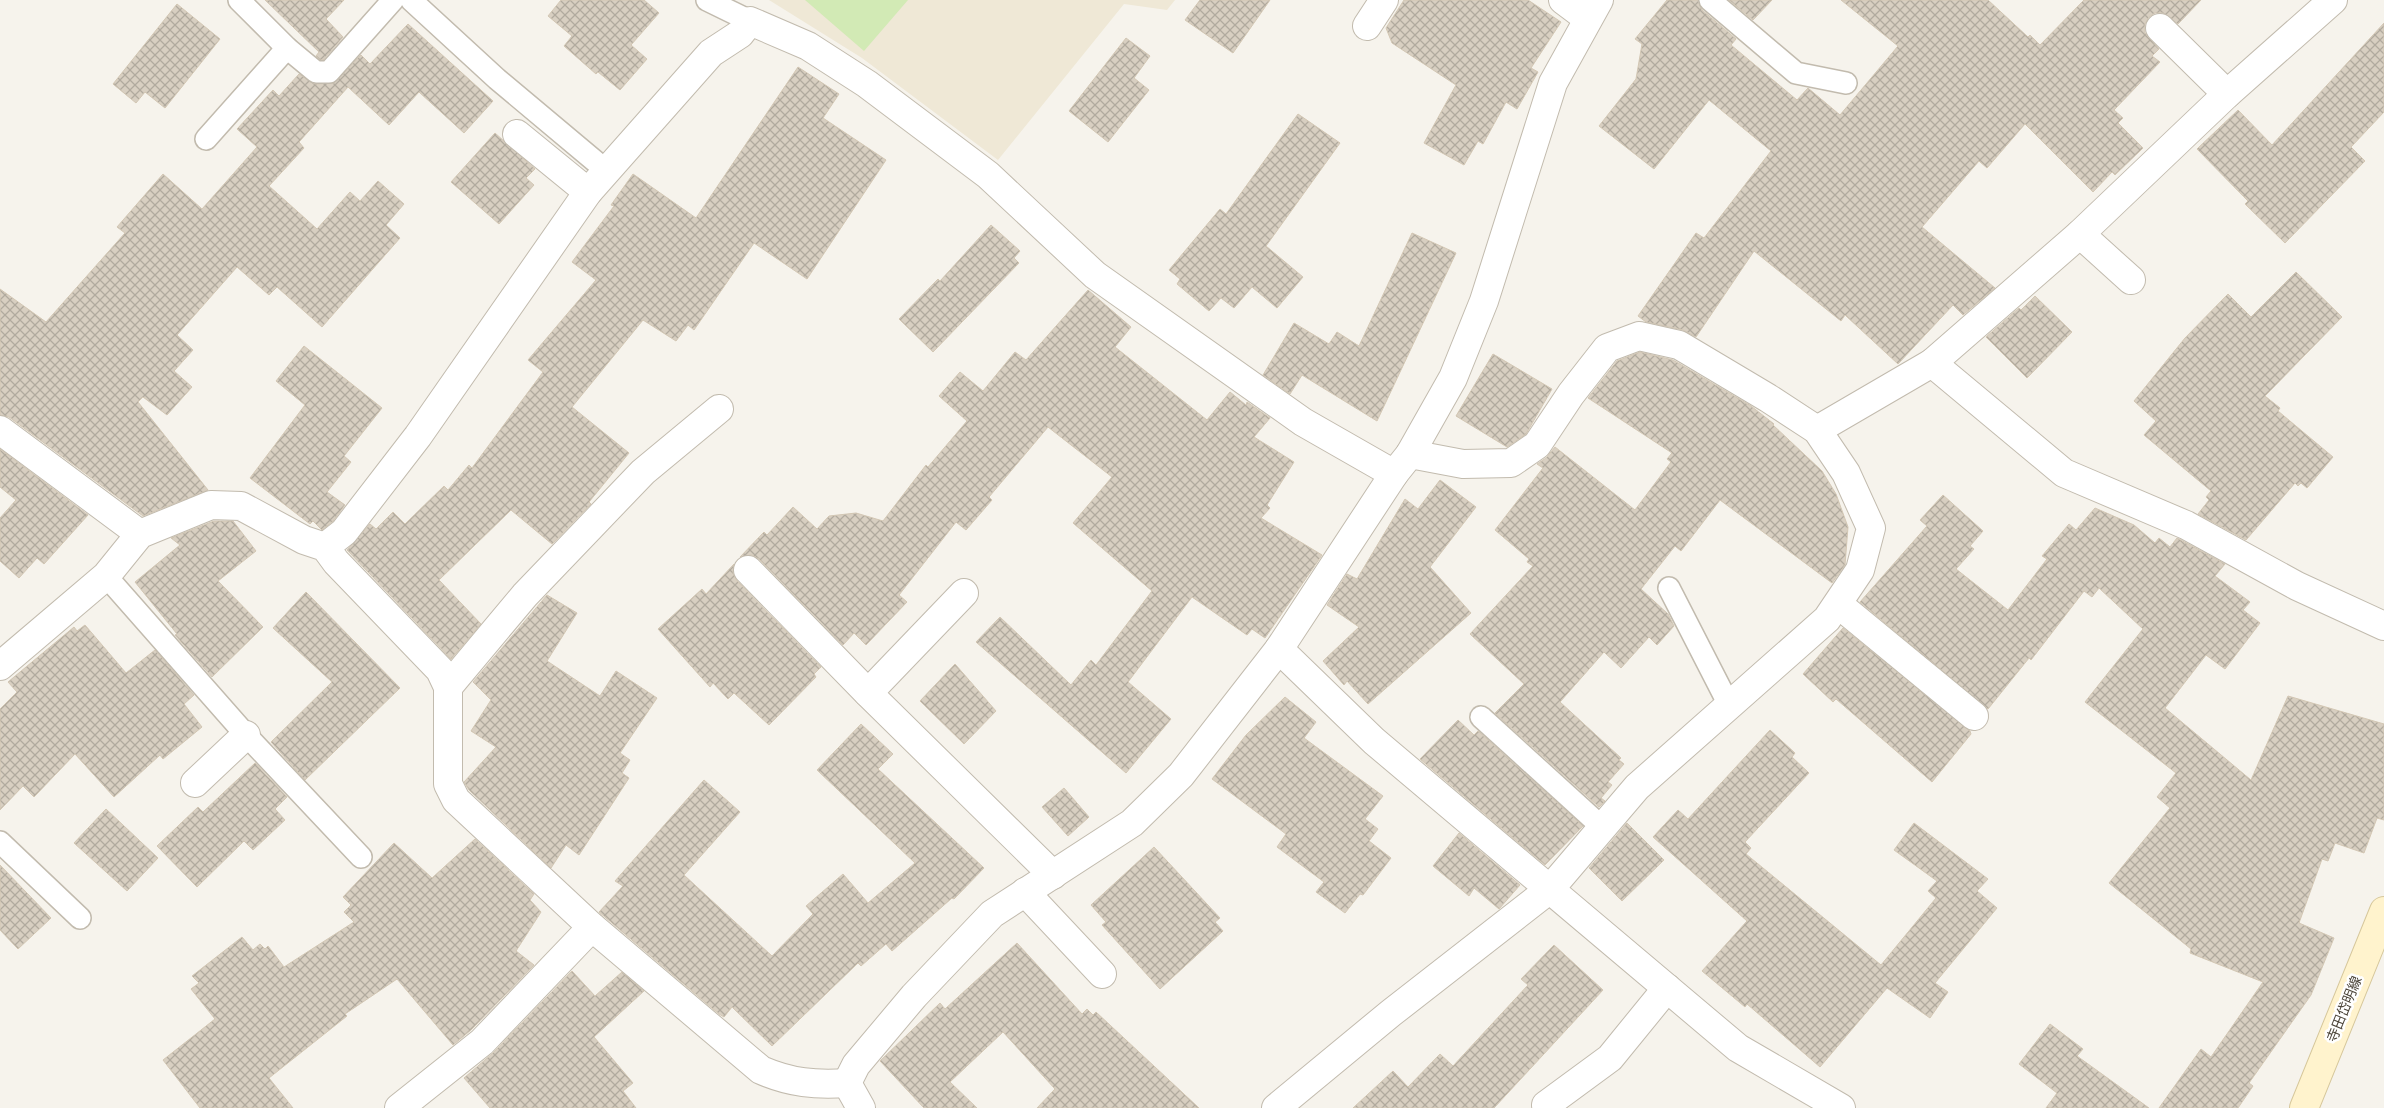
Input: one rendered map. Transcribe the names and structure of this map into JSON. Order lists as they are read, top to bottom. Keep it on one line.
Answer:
{"streets":{"main road":["寺田岱明線"]}}
